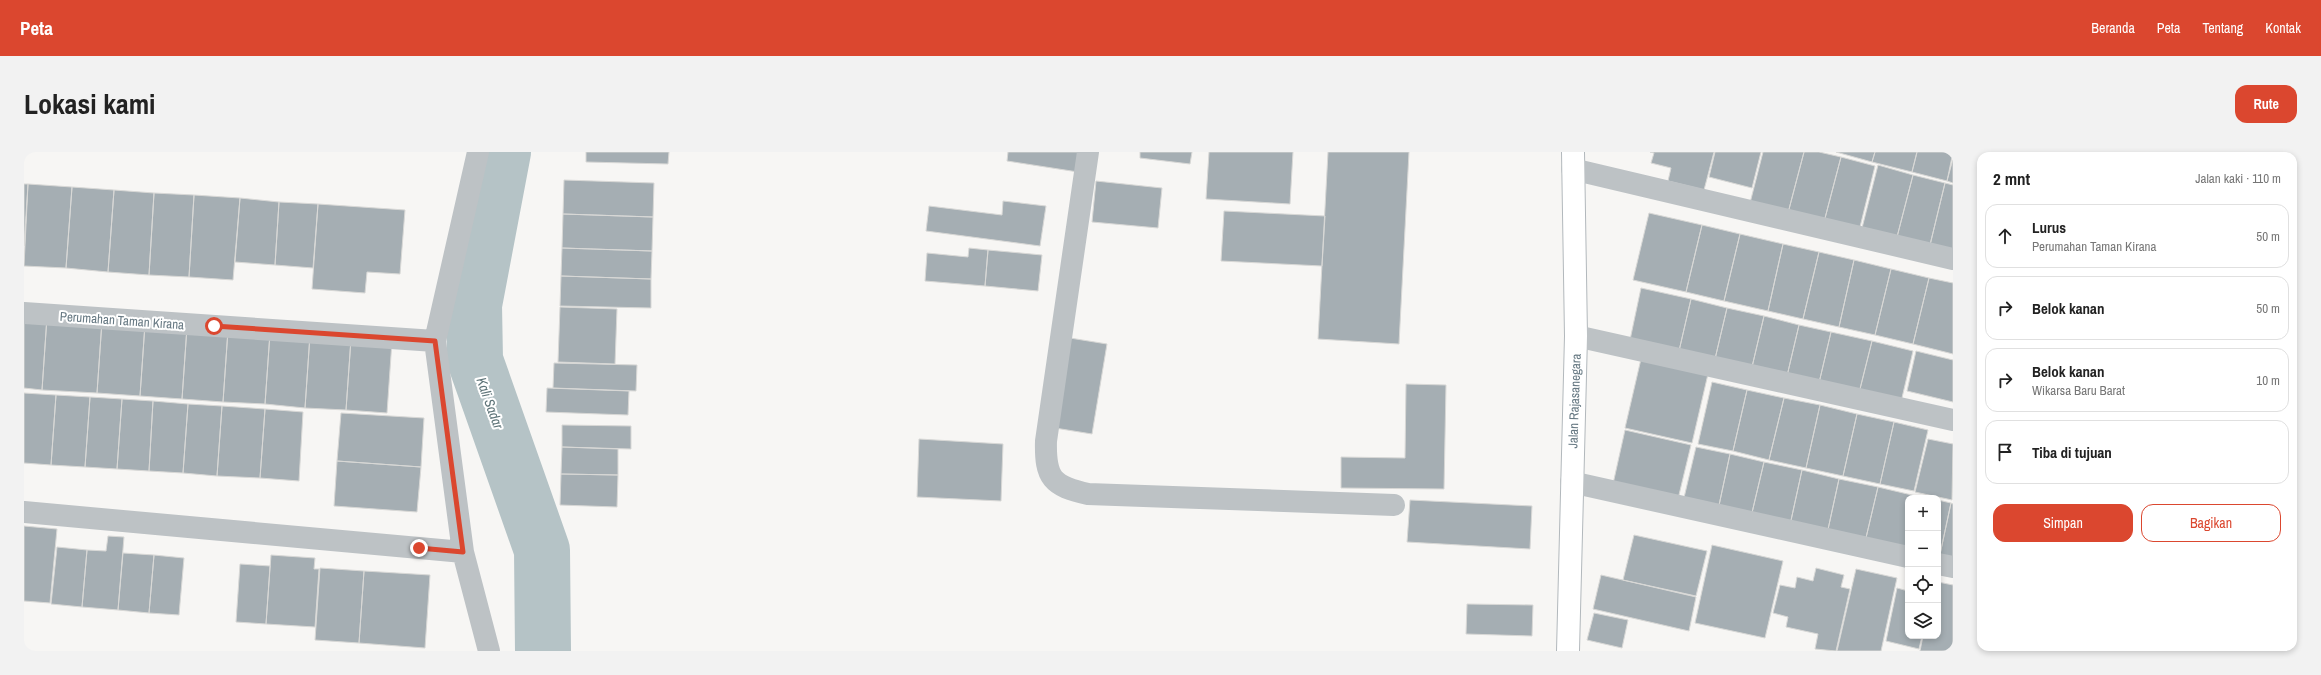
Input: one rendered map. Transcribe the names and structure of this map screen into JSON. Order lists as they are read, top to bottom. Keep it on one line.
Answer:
{"streets":{"street":["Perumahan Taman Kirana","Jalan Rajasanegara"]},"water":["Kali Sadar"],"page":{"header":"Peta","nav":["Beranda","Peta","Tentang","Kontak"],"title":"Lokasi kami","buttons":["Rute",["Simpan","Bagikan"]],"heading":["2 mnt","Jalan kaki · 110 m"],"list":[["Lurus","Perumahan Taman Kirana","50 m"],["Belok kanan","50 m"],["Belok kanan","Wikarsa Baru Barat","10 m"],"Tiba di tujuan"],"map_buttons":["+","−"]}}
